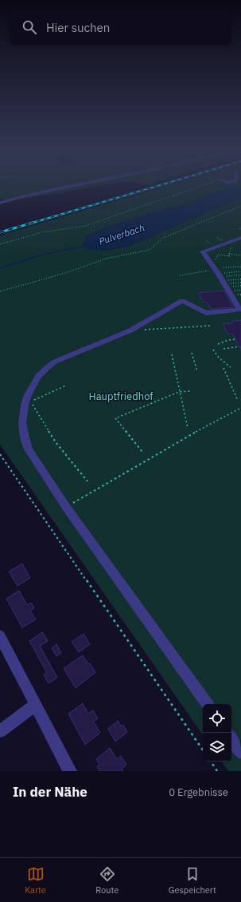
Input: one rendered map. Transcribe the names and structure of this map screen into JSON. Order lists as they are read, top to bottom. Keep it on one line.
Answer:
{"water":["Pulverbach"],"parks":["Hauptfriedhof"],"page":{"search":"Hier suchen","heading":["In der Nähe","0 Ergebnisse"],"nav":["Karte","Route","Gespeichert"]}}
